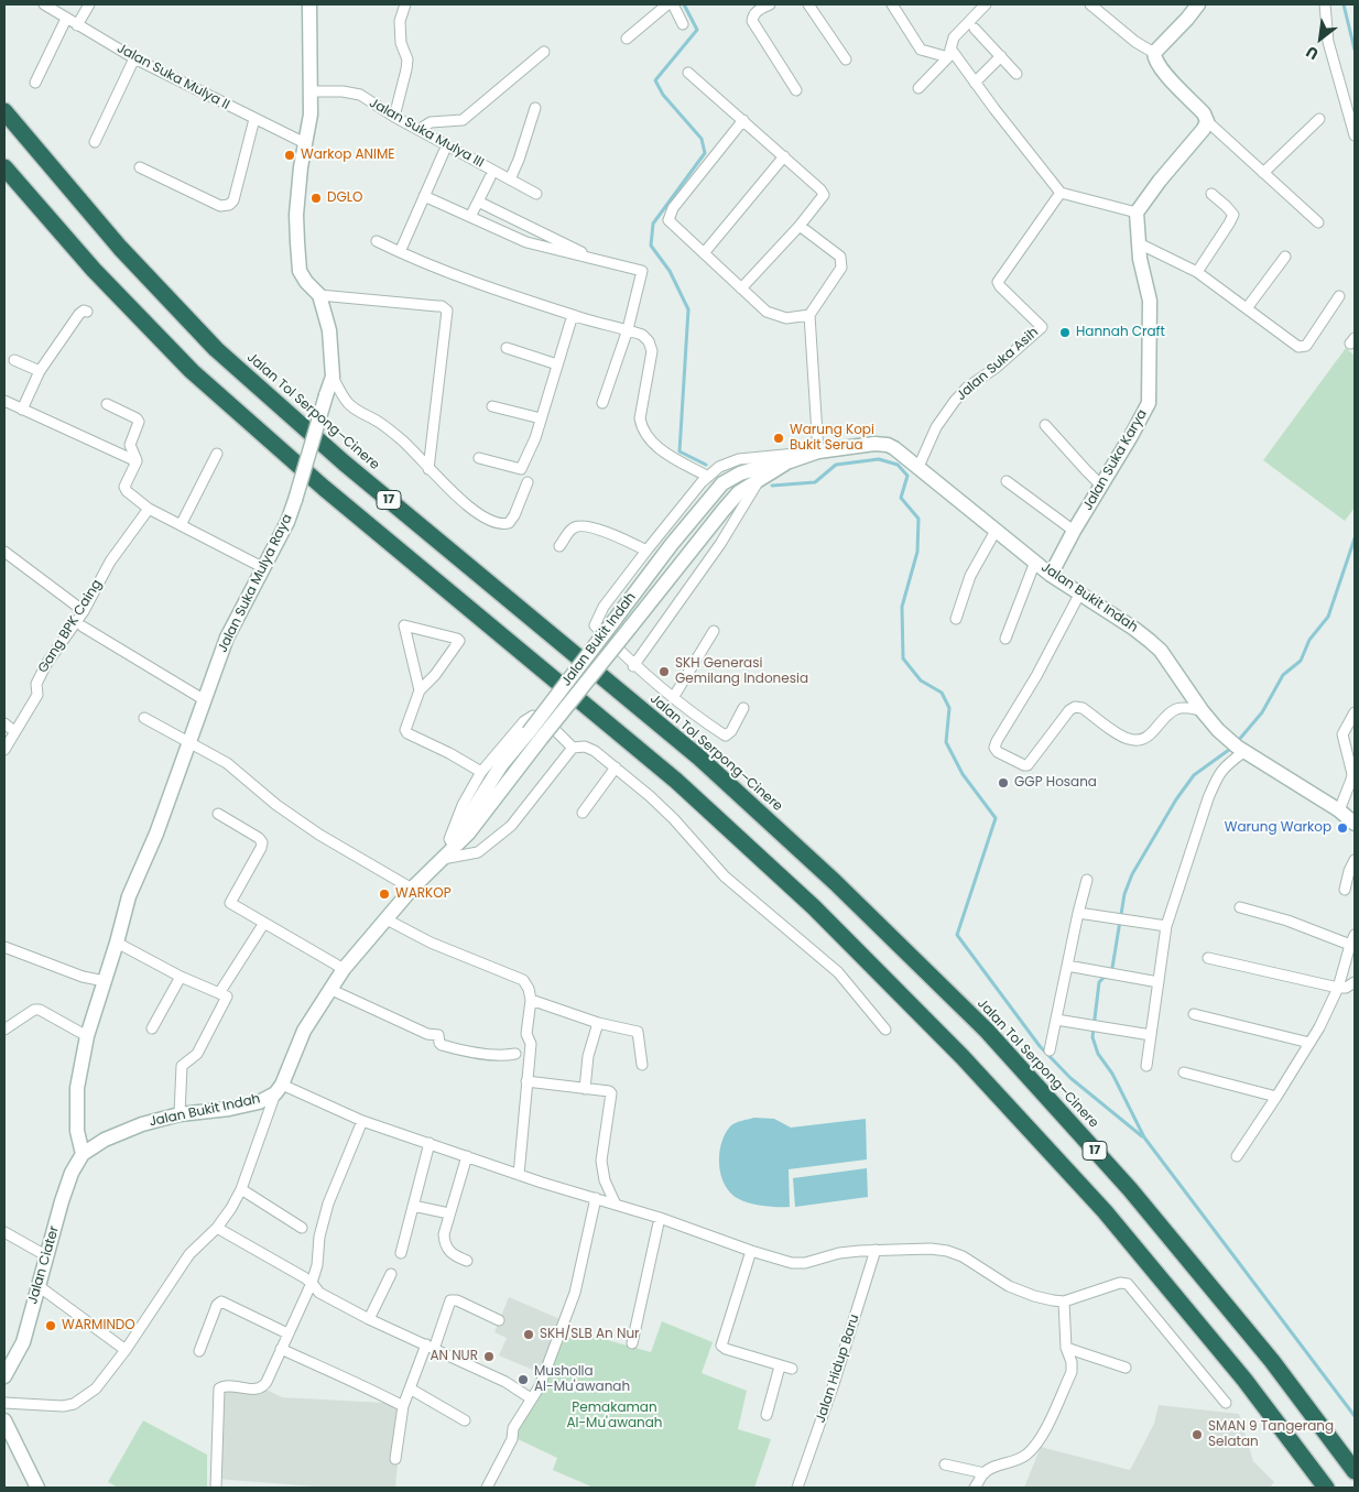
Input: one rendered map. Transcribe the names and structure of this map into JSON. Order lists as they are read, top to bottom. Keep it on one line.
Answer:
{"streets":{"highway":["Jalan Tol Serpong–Cinere","17"],"main road":["Jalan Suka Karya","Jalan Suka Mulya Raya","Jalan Bukit Indah","Jalan Ciater"],"street":["Jalan Suka Mulya II","Jalan Suka Mulya III","Jalan Suka Asih","Gang BPK Caing","Jalan Hidup Baru"]},"crossings":[["Jalan Suka Mulya II","Jalan Suka Mulya Raya"],["Jalan Suka Mulya III","Jalan Suka Mulya Raya"],["Jalan Suka Asih","Jalan Bukit Indah"],["Jalan Suka Karya","Jalan Bukit Indah"],["Jalan Suka Mulya Raya","Jalan Bukit Indah"],["Jalan Suka Mulya Raya","Jalan Ciater"],["Jalan Bukit Indah","Jalan Ciater"]],"parks":["Pemakaman Al-Mu'awanah"],"places":["Warkop ANIME","DGLO","Hannah Craft","Warung Kopi Bukit Serua","SKH Generasi Gemilang Indonesia","GGP Hosana","Warung Warkop","WARKOP","WARMINDO","SKH/SLB An Nur","AN NUR","Musholla Al-Mu'awanah","SMAN 9 Tangerang Selatan"],"north":"bottom left"}
